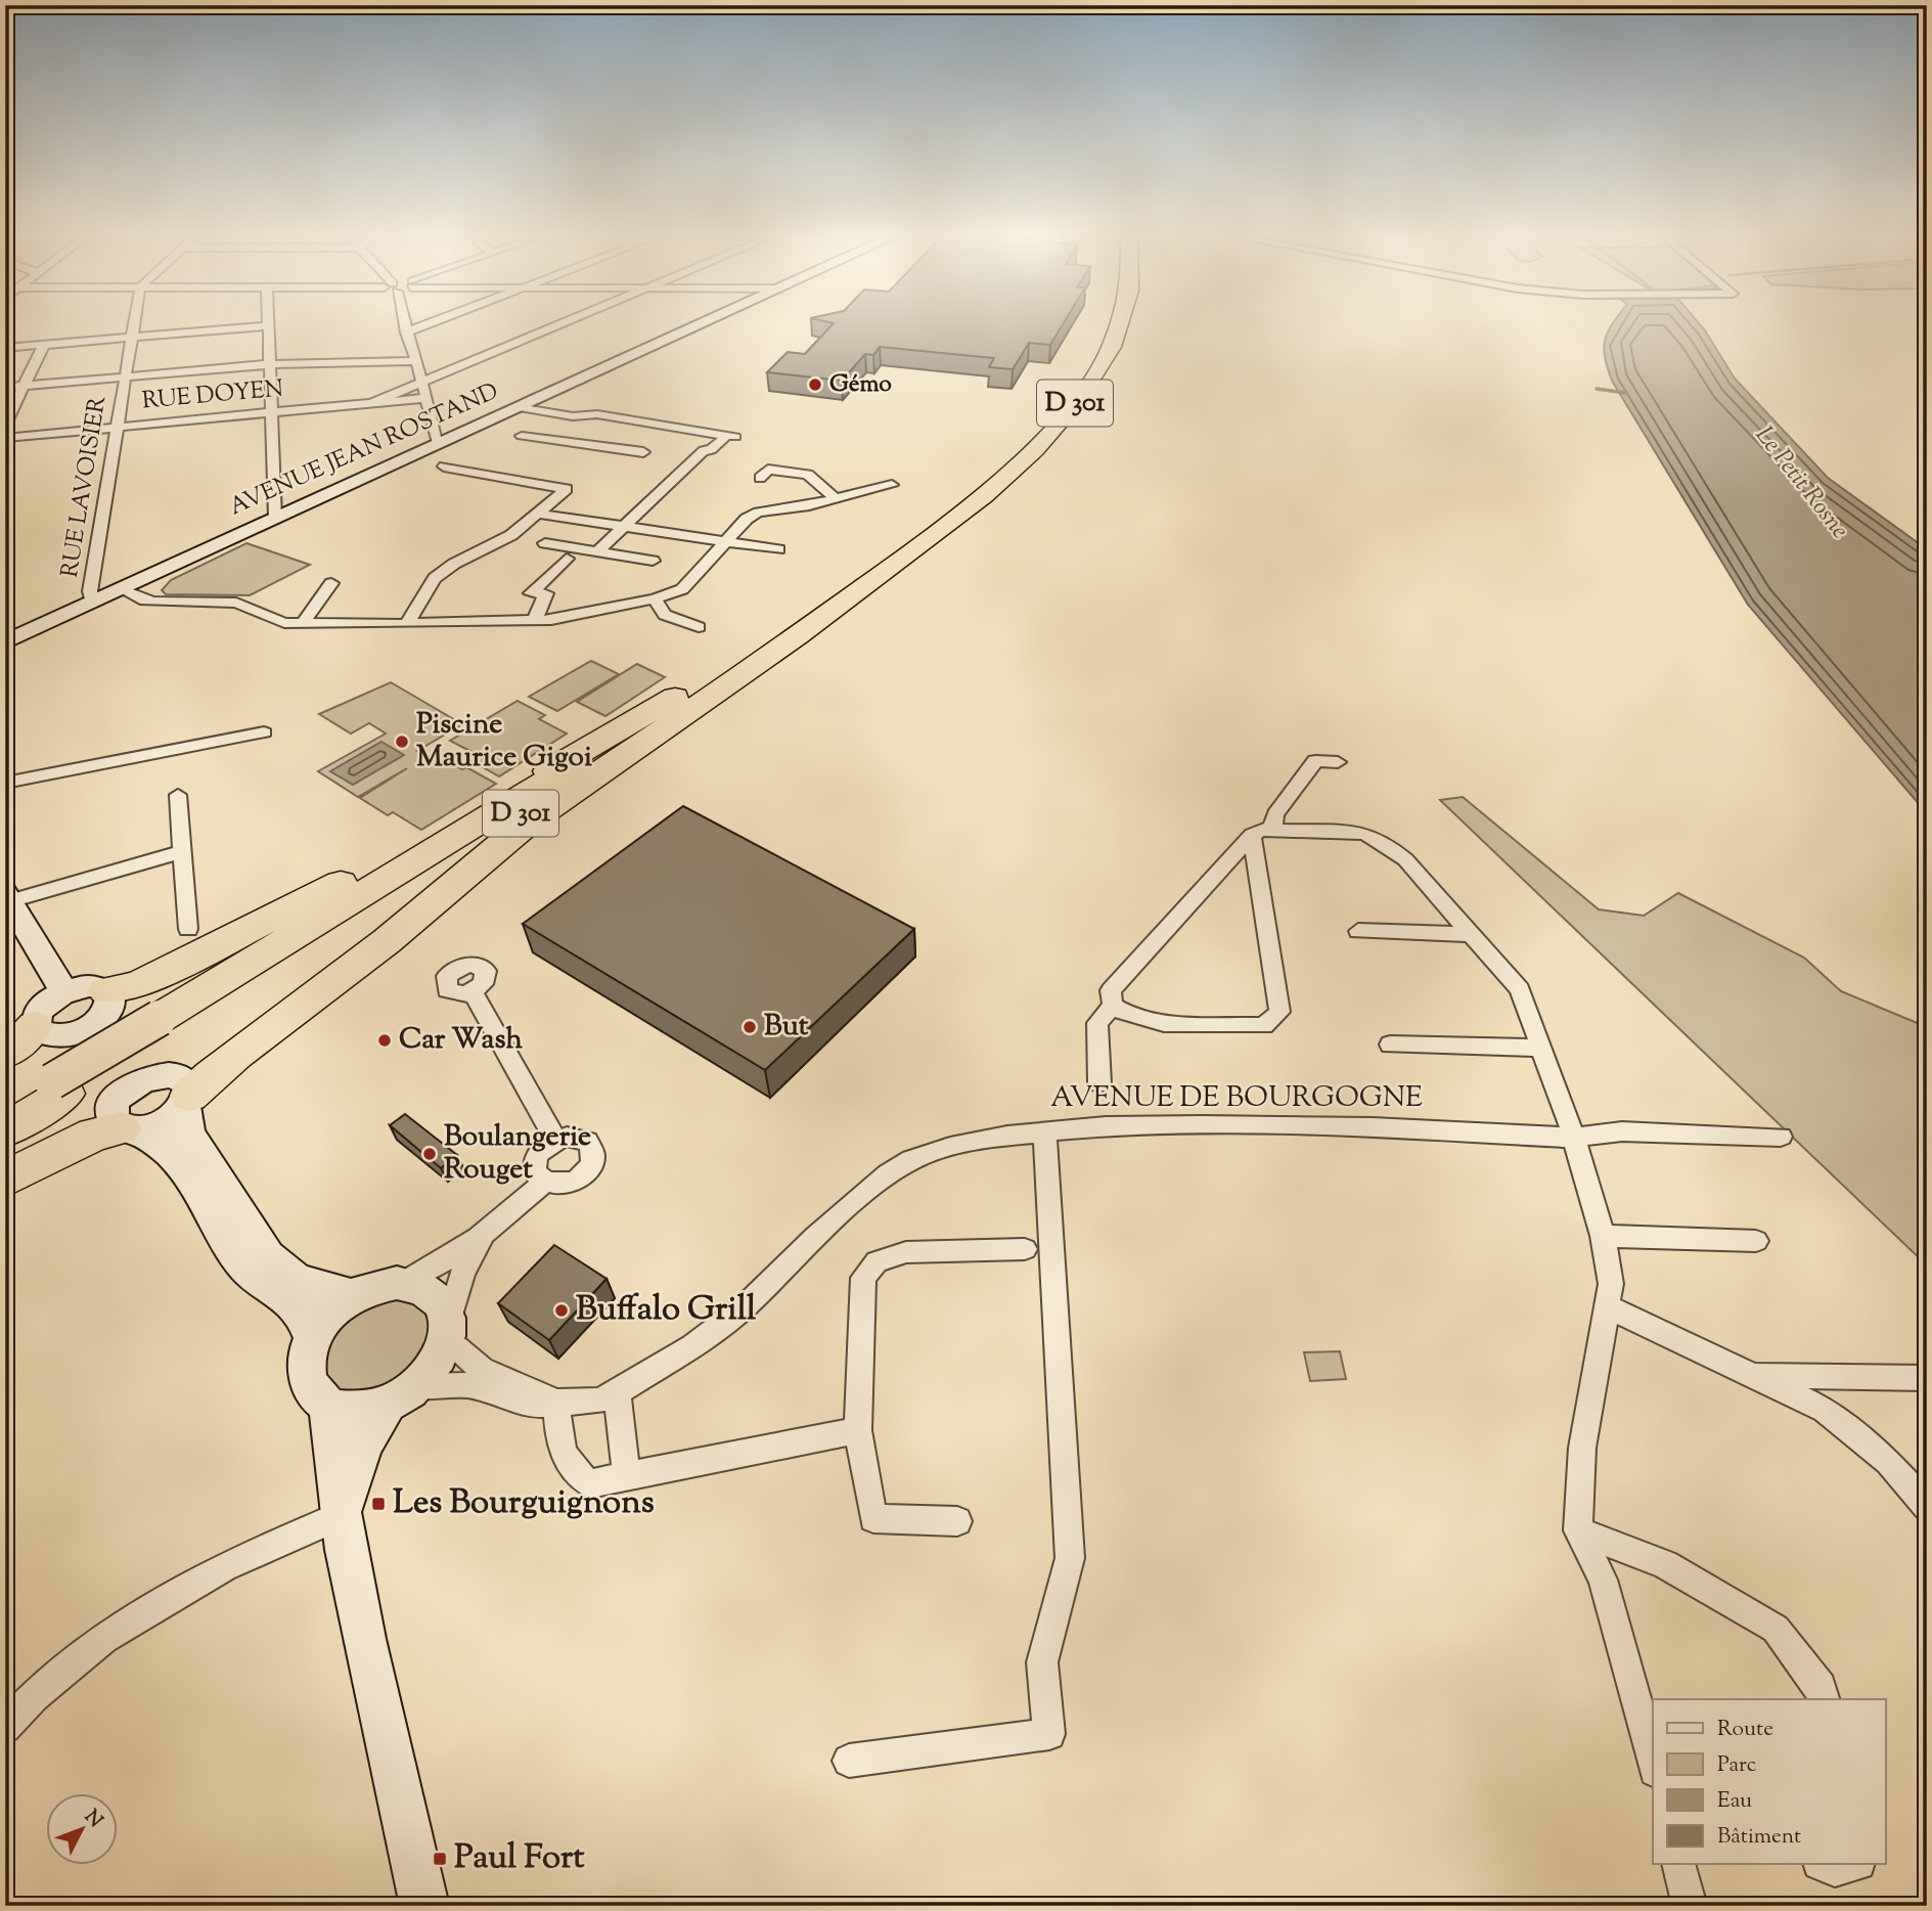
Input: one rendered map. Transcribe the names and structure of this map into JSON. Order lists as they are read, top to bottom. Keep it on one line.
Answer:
{"streets":{"highway":["D 301"],"street":["RUE DOYEN","AVENUE JEAN ROSTAND","RUE LAVOISIER","AVENUE DE BOURGOGNE"]},"crossings":[["RUE DOYEN","RUE LAVOISIER"],["AVENUE JEAN ROSTAND","RUE LAVOISIER"]],"water":["Le Petit Rosne"],"places":{"other":["Gémo","Piscine Maurice Gigoi","But","Car Wash","Boulangerie Rouget","Buffalo Grill"],"transit":["Les Bourguignons","Paul Fort"]},"legend":["Route","Parc","Eau","Bâtiment"],"north":"top right"}
